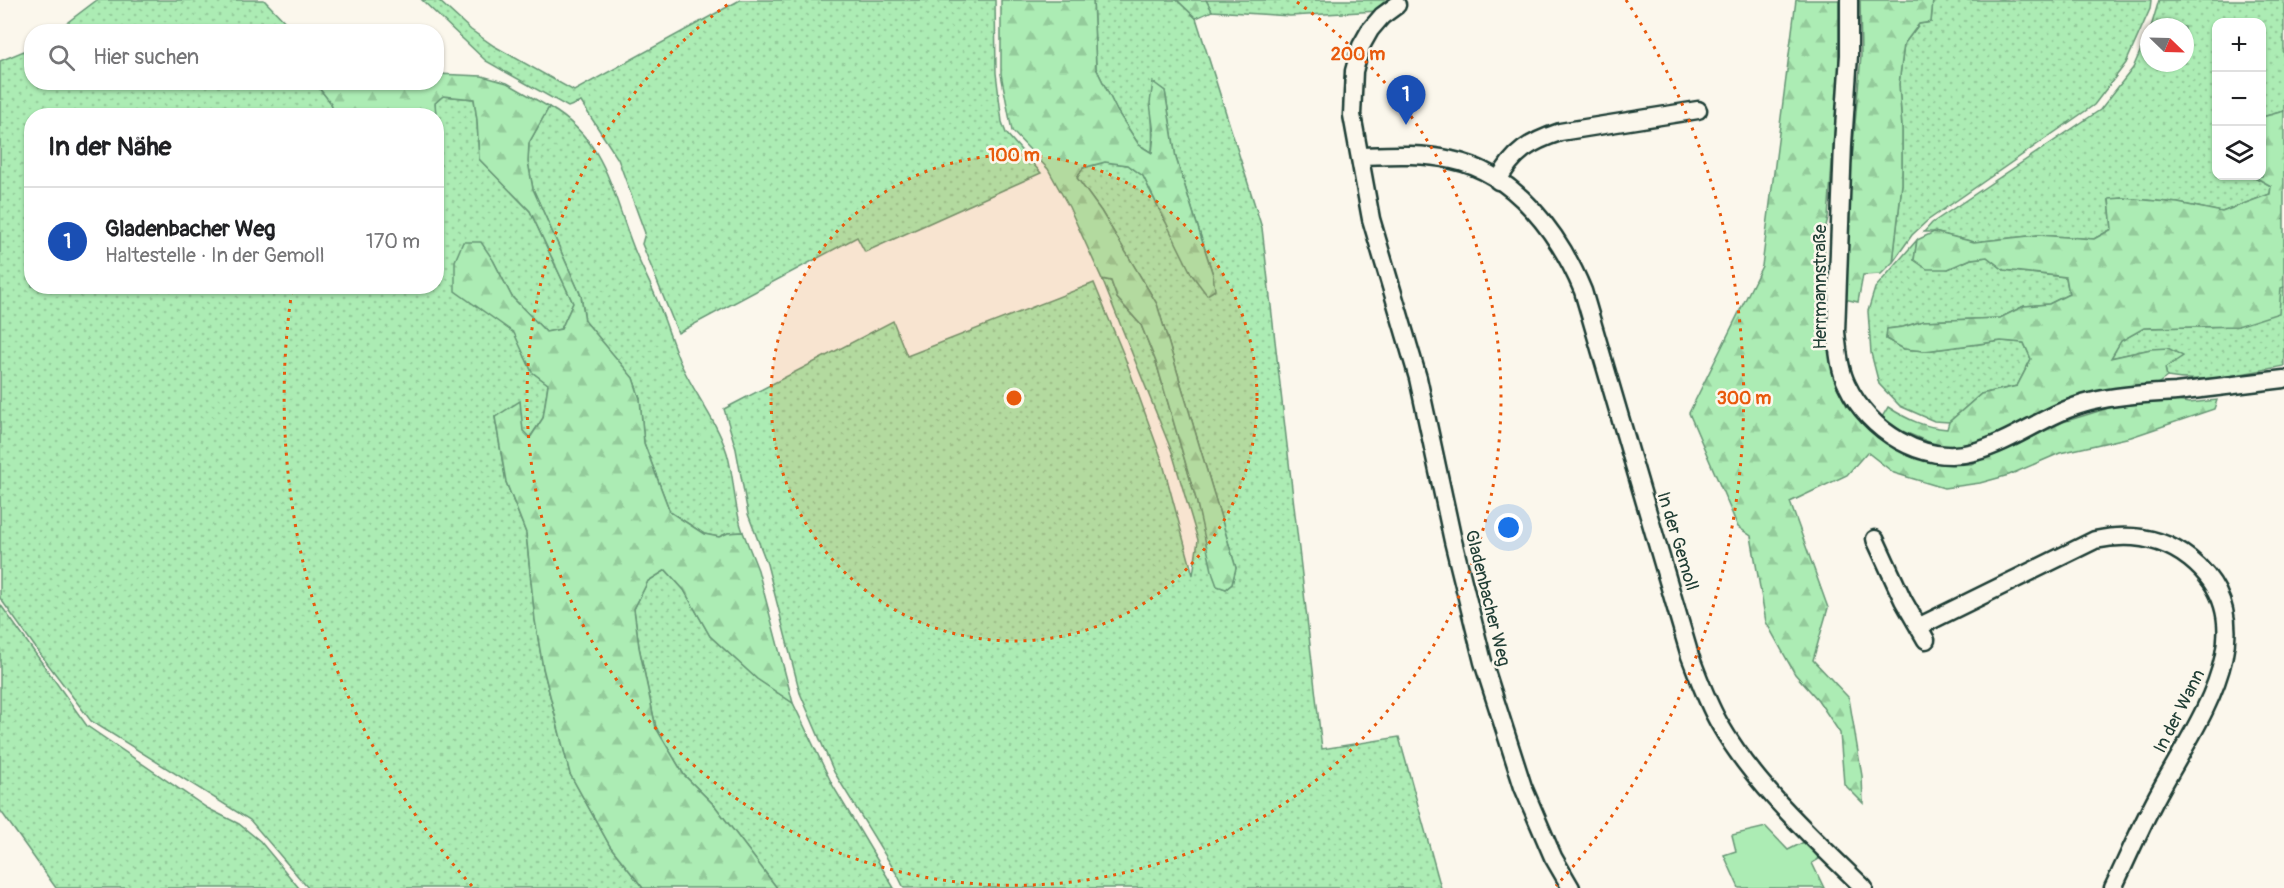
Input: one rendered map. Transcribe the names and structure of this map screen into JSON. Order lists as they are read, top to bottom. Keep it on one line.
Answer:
{"streets":{"street":["Herrmannstraße","In der Gemoll","Gladenbacher Weg","In der Wann"]},"crossings":[["In der Gemoll","Gladenbacher Weg"]],"north":"bottom right","page":{"map_buttons":["+","−"],"search":"Hier suchen","pins":"1","heading":"In der Nähe","list":[{"mark":"1","name":"Gladenbacher Weg","note":"Haltestelle · In der Gemoll","value":"170 m"}]},"rings":["200 m","100 m","300 m"]}
